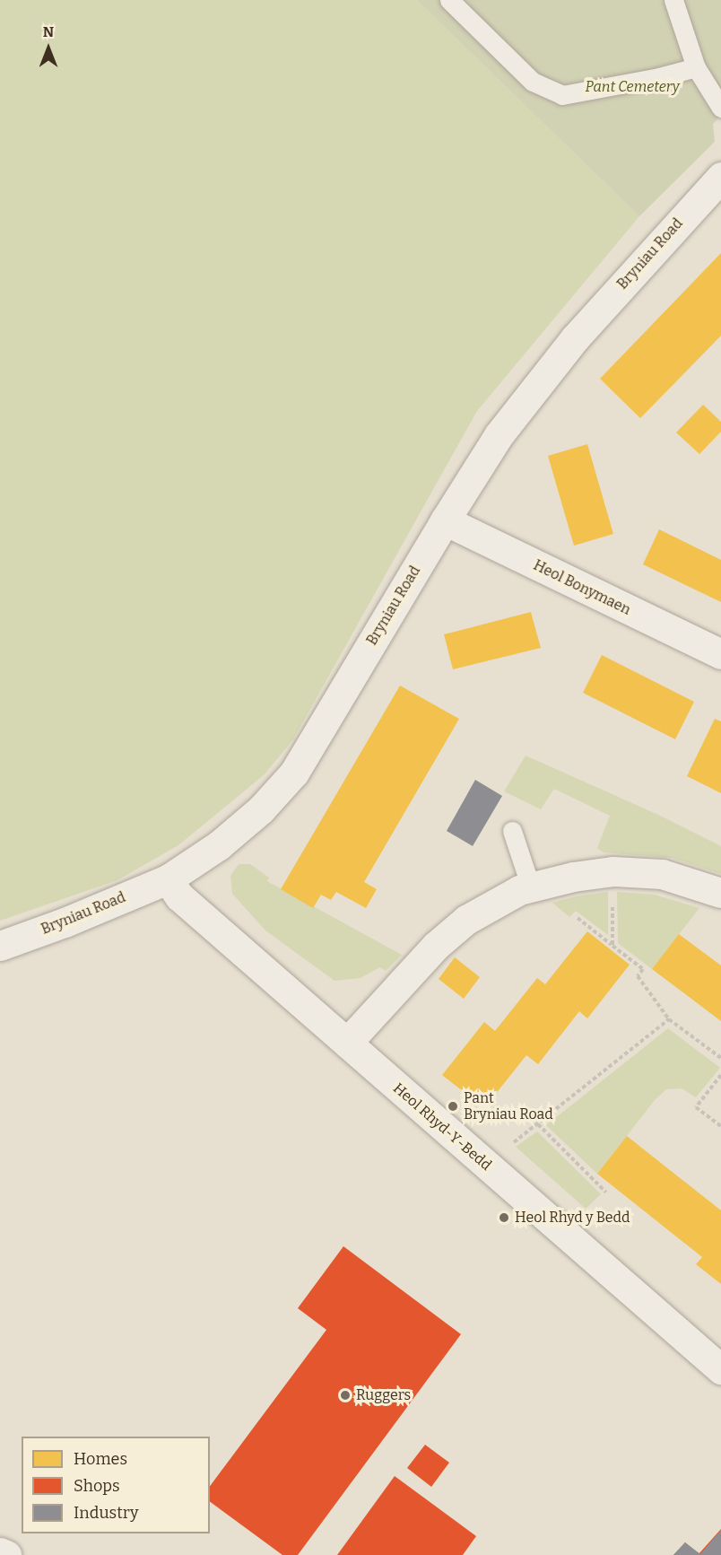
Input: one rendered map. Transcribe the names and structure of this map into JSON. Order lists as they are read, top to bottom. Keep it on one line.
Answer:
{"streets":{"street":["Bryniau Road","Heol Bonymaen","Heol Rhyd-Y-Bedd"]},"crossings":[["Bryniau Road","Heol Bonymaen"],["Bryniau Road","Heol Rhyd-Y-Bedd"]],"parks":["Pant Cemetery"],"places":["Pant Bryniau Road","Heol Rhyd y Bedd","Ruggers"],"legend":["Homes","Shops","Industry"],"north":"top"}
